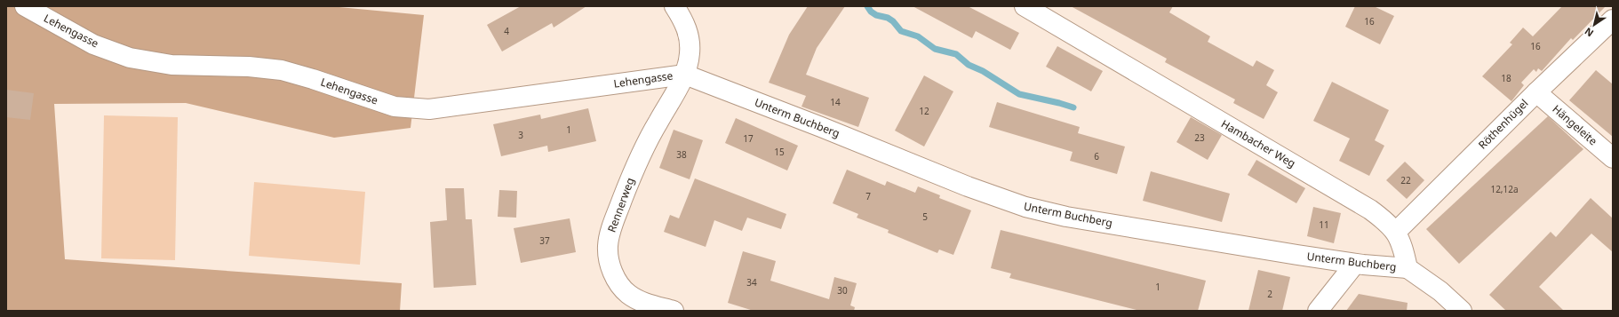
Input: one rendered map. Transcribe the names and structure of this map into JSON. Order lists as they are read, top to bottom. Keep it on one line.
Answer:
{"streets":{"street":["Lehengasse","Unterm Buchberg","Röthenhügel","Hängeleite","Hambacher Weg","Rennerweg"]},"crossings":[["Lehengasse","Unterm Buchberg"],["Lehengasse","Rennerweg"],["Unterm Buchberg","Hambacher Weg"],["Unterm Buchberg","Rennerweg"],["Röthenhügel","Hängeleite"],["Röthenhügel","Hambacher Weg"]],"house_numbers":["16","4","16","18","14","12","1","3","23","17","15","38","6","22","12,12a","7","5","11","37","34","1","30","2"],"north":"bottom left"}
